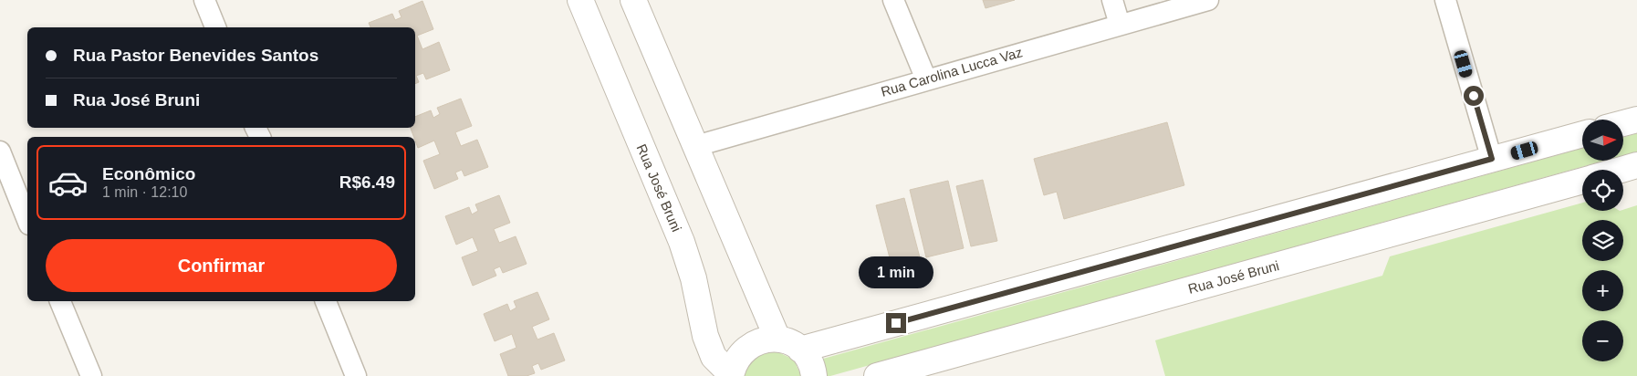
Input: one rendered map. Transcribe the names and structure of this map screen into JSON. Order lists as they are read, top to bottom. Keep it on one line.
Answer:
{"streets":{"street":["Rua Carolina Lucca Vaz","Rua José Bruni"]},"north":"right","page":{"banner":["Rua Pastor Benevides Santos","Rua José Bruni"],"map_buttons":["+","−"],"list":[{"name":"Econômico","note":"1 min · 12:10","value":"R$6.49"}],"buttons":"Confirmar","bubble":"1 min"}}
